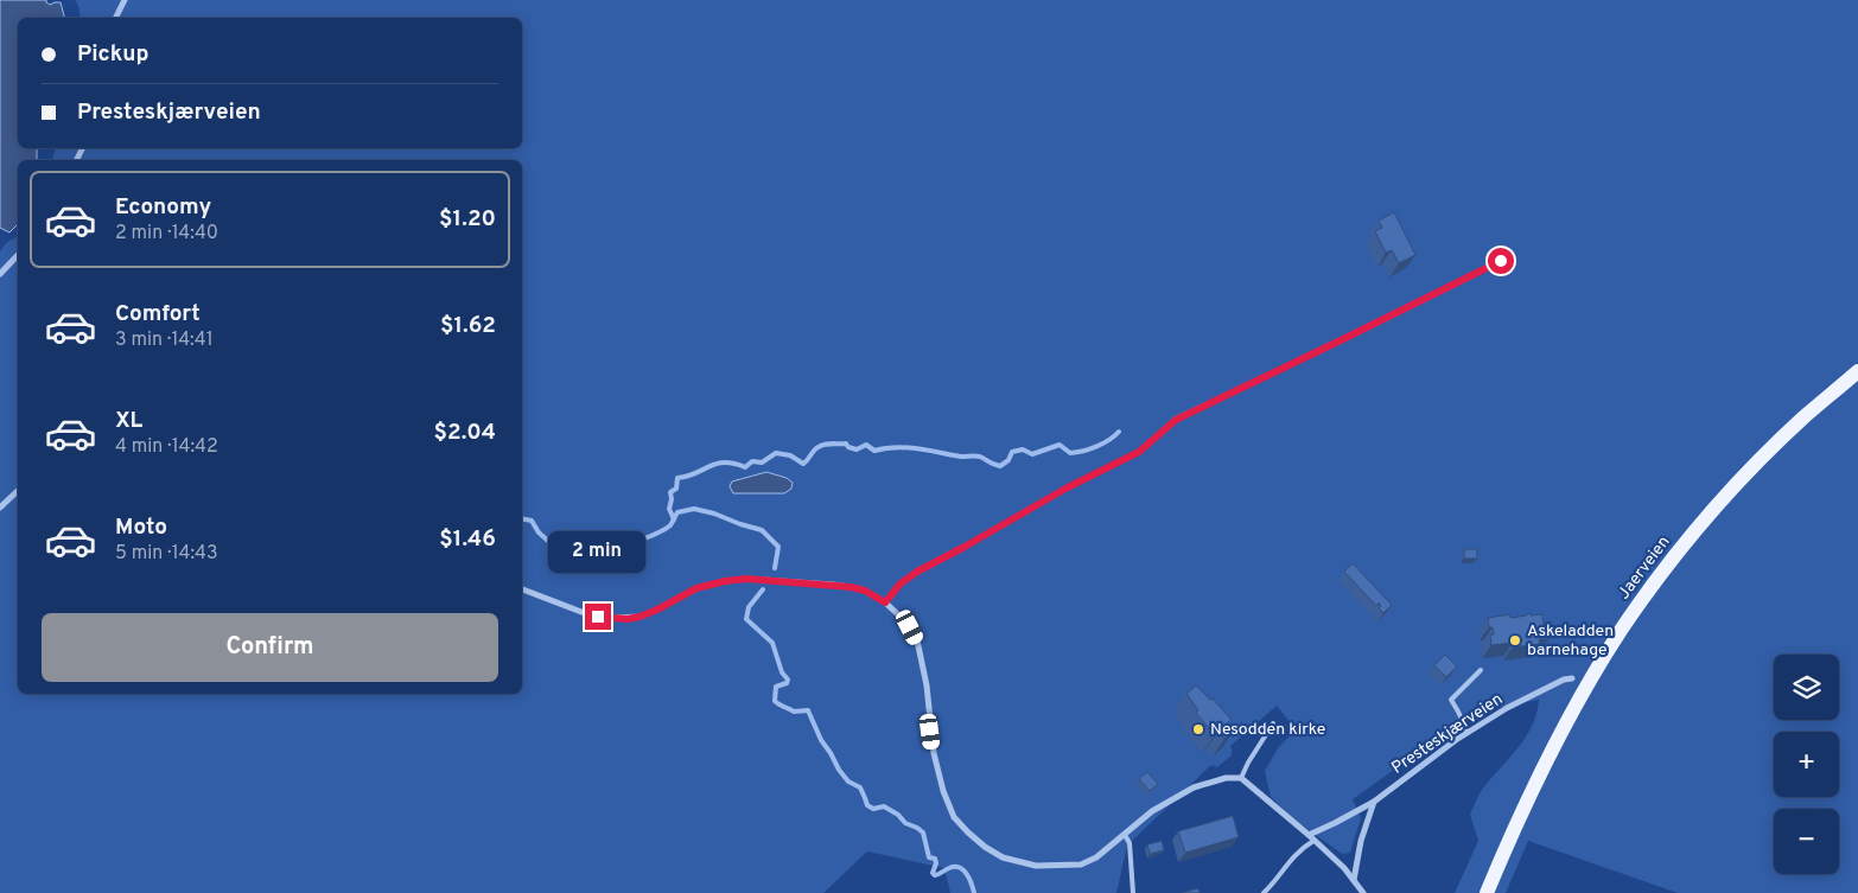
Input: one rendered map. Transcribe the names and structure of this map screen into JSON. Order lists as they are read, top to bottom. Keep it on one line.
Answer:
{"streets":{"main road":["Jaerveien"],"street":["Presteskjærveien"]},"places":["Askeladden barnehage","Nesodden kirke"],"page":{"banner":["Pickup","Presteskjærveien"],"list":[{"name":"Economy","note":"2 min · 14:40","value":"$1.20"},{"name":"Comfort","note":"3 min · 14:41","value":"$1.62"},{"name":"XL","note":"4 min · 14:42","value":"$2.04"},{"name":"Moto","note":"5 min · 14:43","value":"$1.46"}],"bubble":"2 min","buttons":"Confirm","map_buttons":["+","−"]}}
